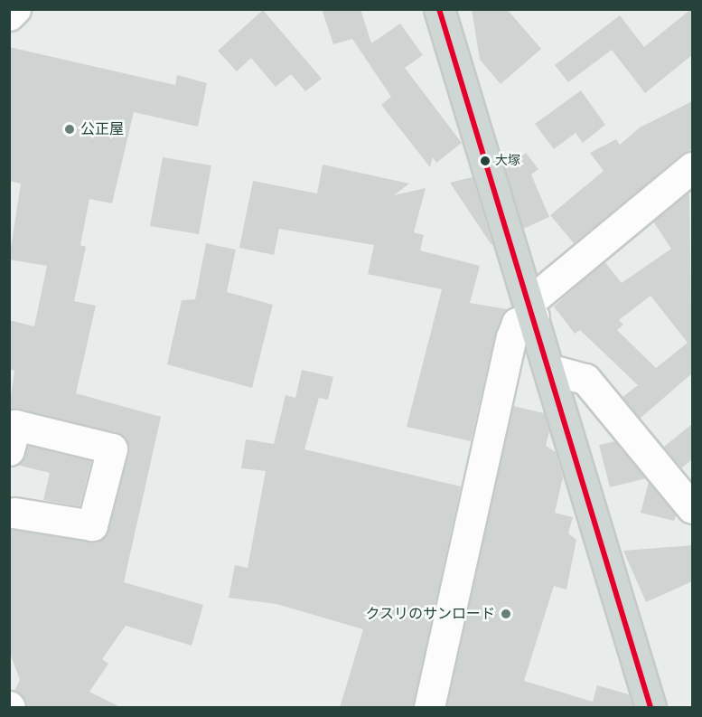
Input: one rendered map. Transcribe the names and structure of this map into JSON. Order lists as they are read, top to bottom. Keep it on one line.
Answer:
{"places":["公正屋","大塚","クスリのサンロード"]}
